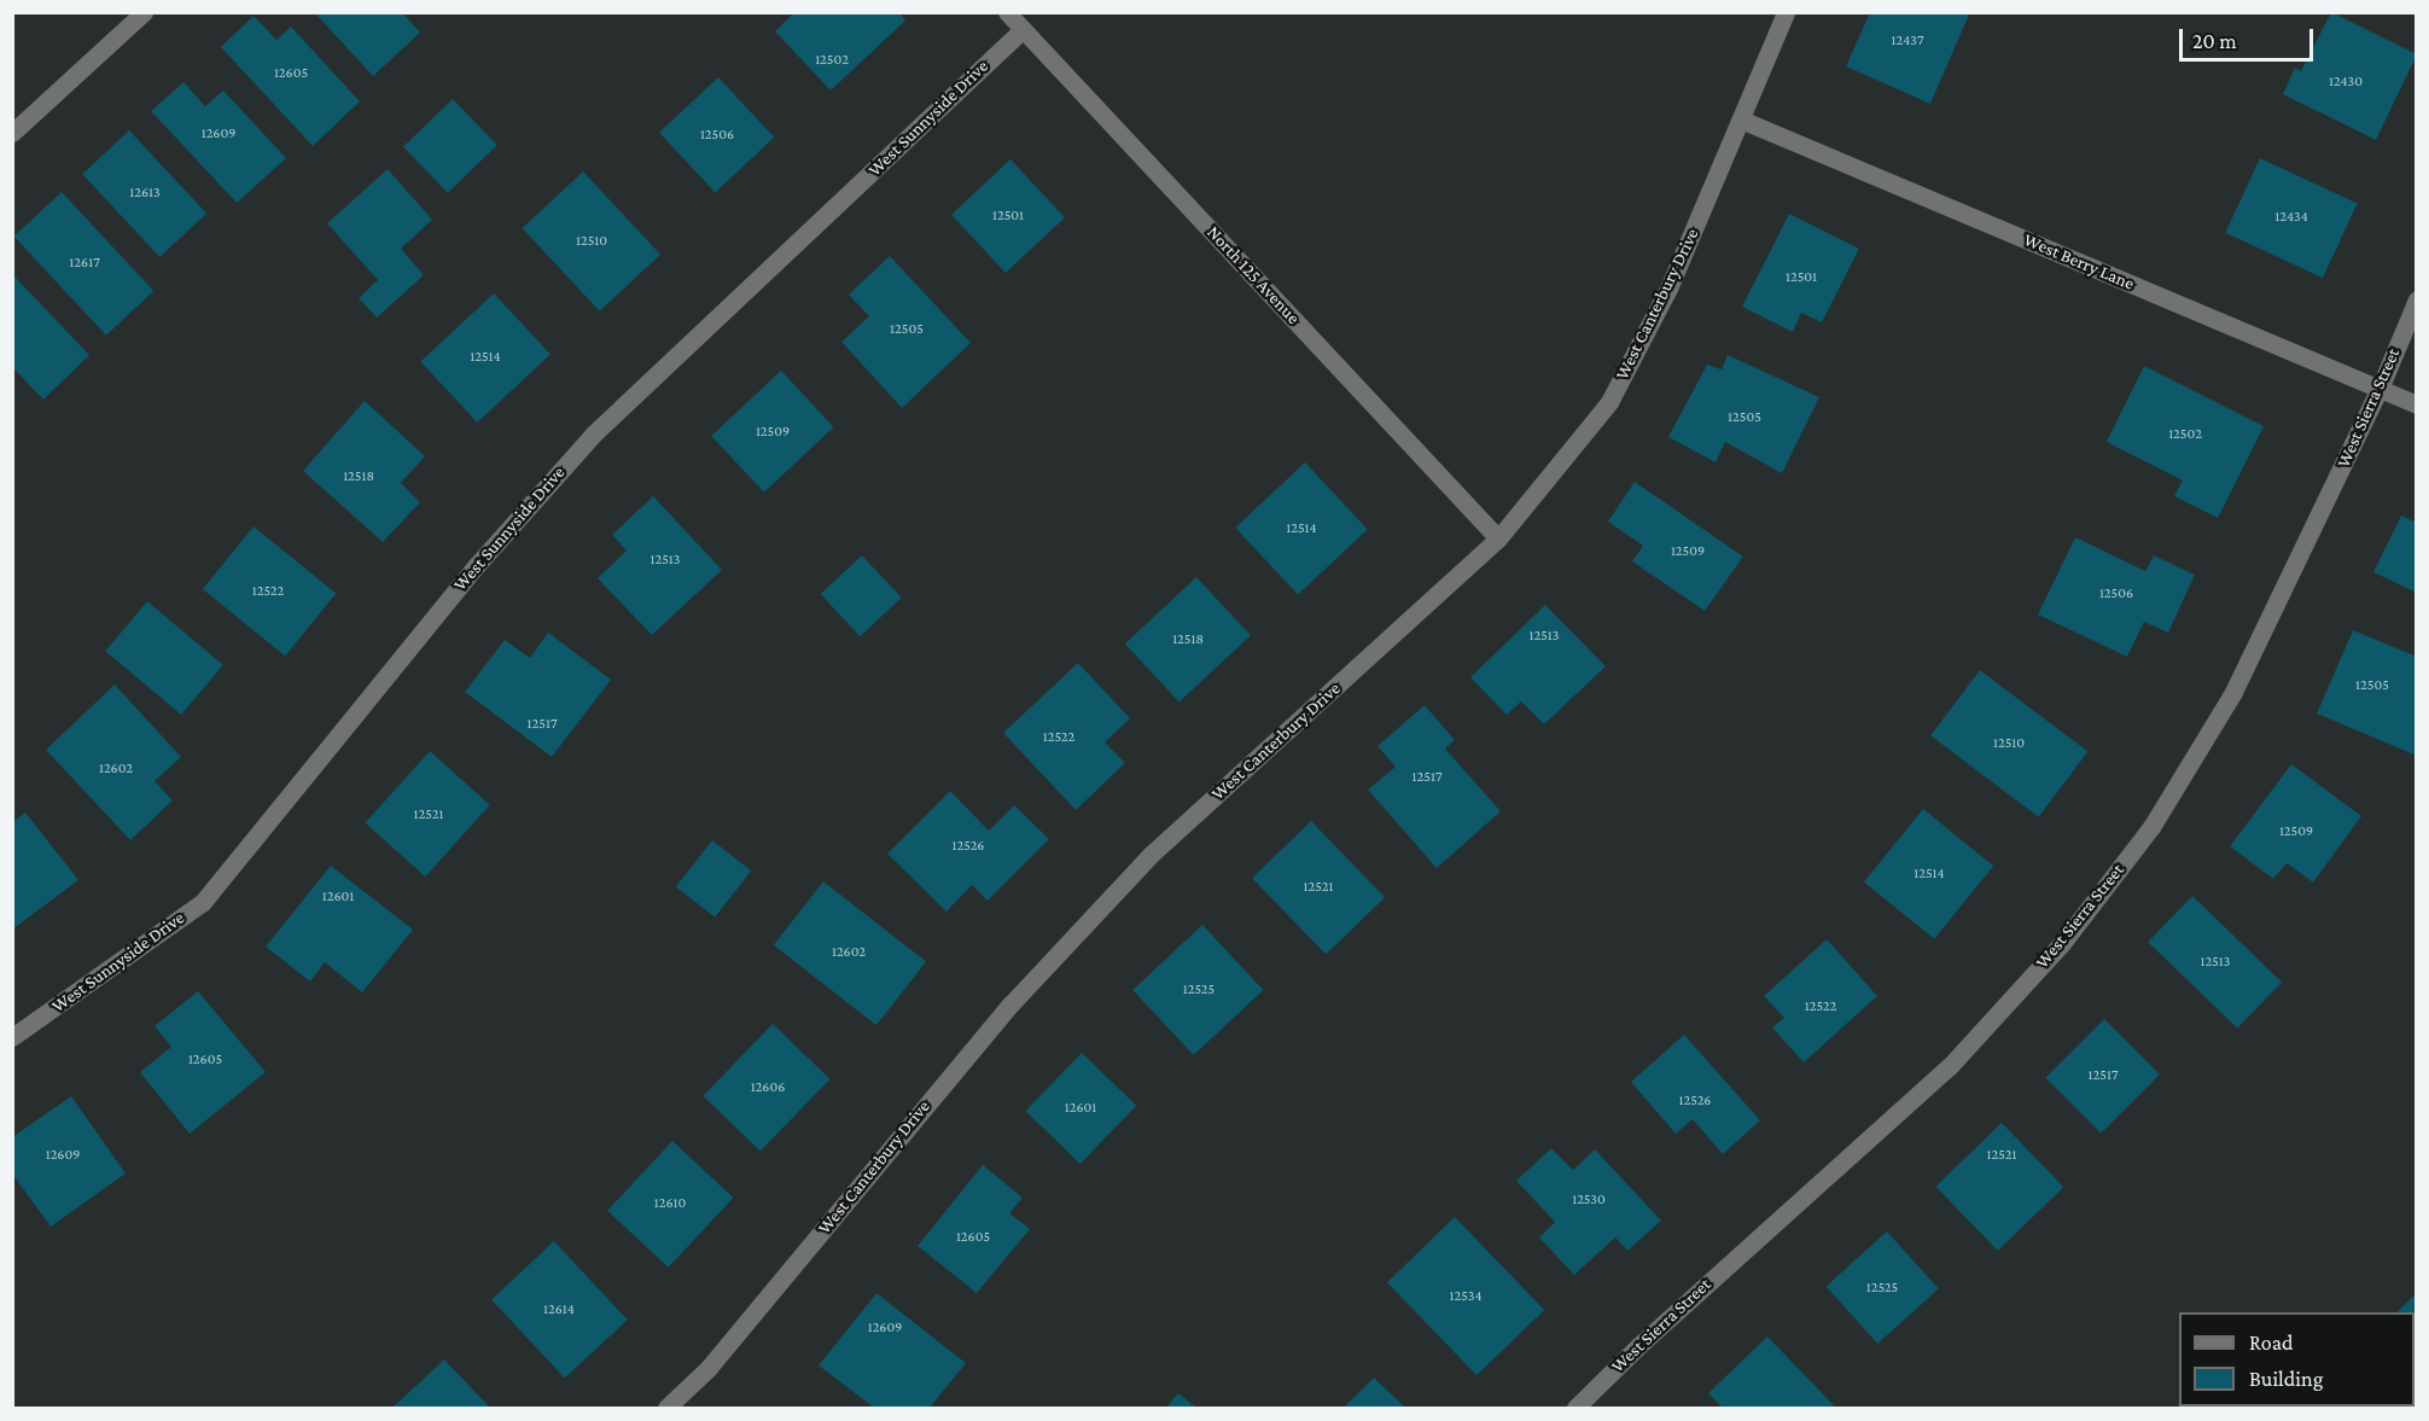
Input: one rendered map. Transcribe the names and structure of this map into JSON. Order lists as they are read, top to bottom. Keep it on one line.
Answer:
{"streets":{"street":["West Sunnyside Drive","West Berry Lane","North 125 Avenue","West Canterbury Drive","West Sierra Street"]},"crossings":[["West Sunnyside Drive","North 125 Avenue"],["West Berry Lane","West Canterbury Drive"],["West Berry Lane","West Sierra Street"],["North 125 Avenue","West Canterbury Drive"]],"house_numbers":["12437","12502","12605","12430","12609","12506","12613","12501","12434","12510","12617","12501","12505","12514","12505","12509","12502","12518","12514","12509","12513","12522","12506","12513","12518","12505","12517","12522","12510","12602","12517","12521","12509","12526","12514","12521","12601","12602","12513","12525","12522","12605","12517","12606","12526","12601","12609","12521","12530","12610","12605","12525","12534","12614","12609"],"legend":["Road","Building"],"scale_bar":"20 m"}
